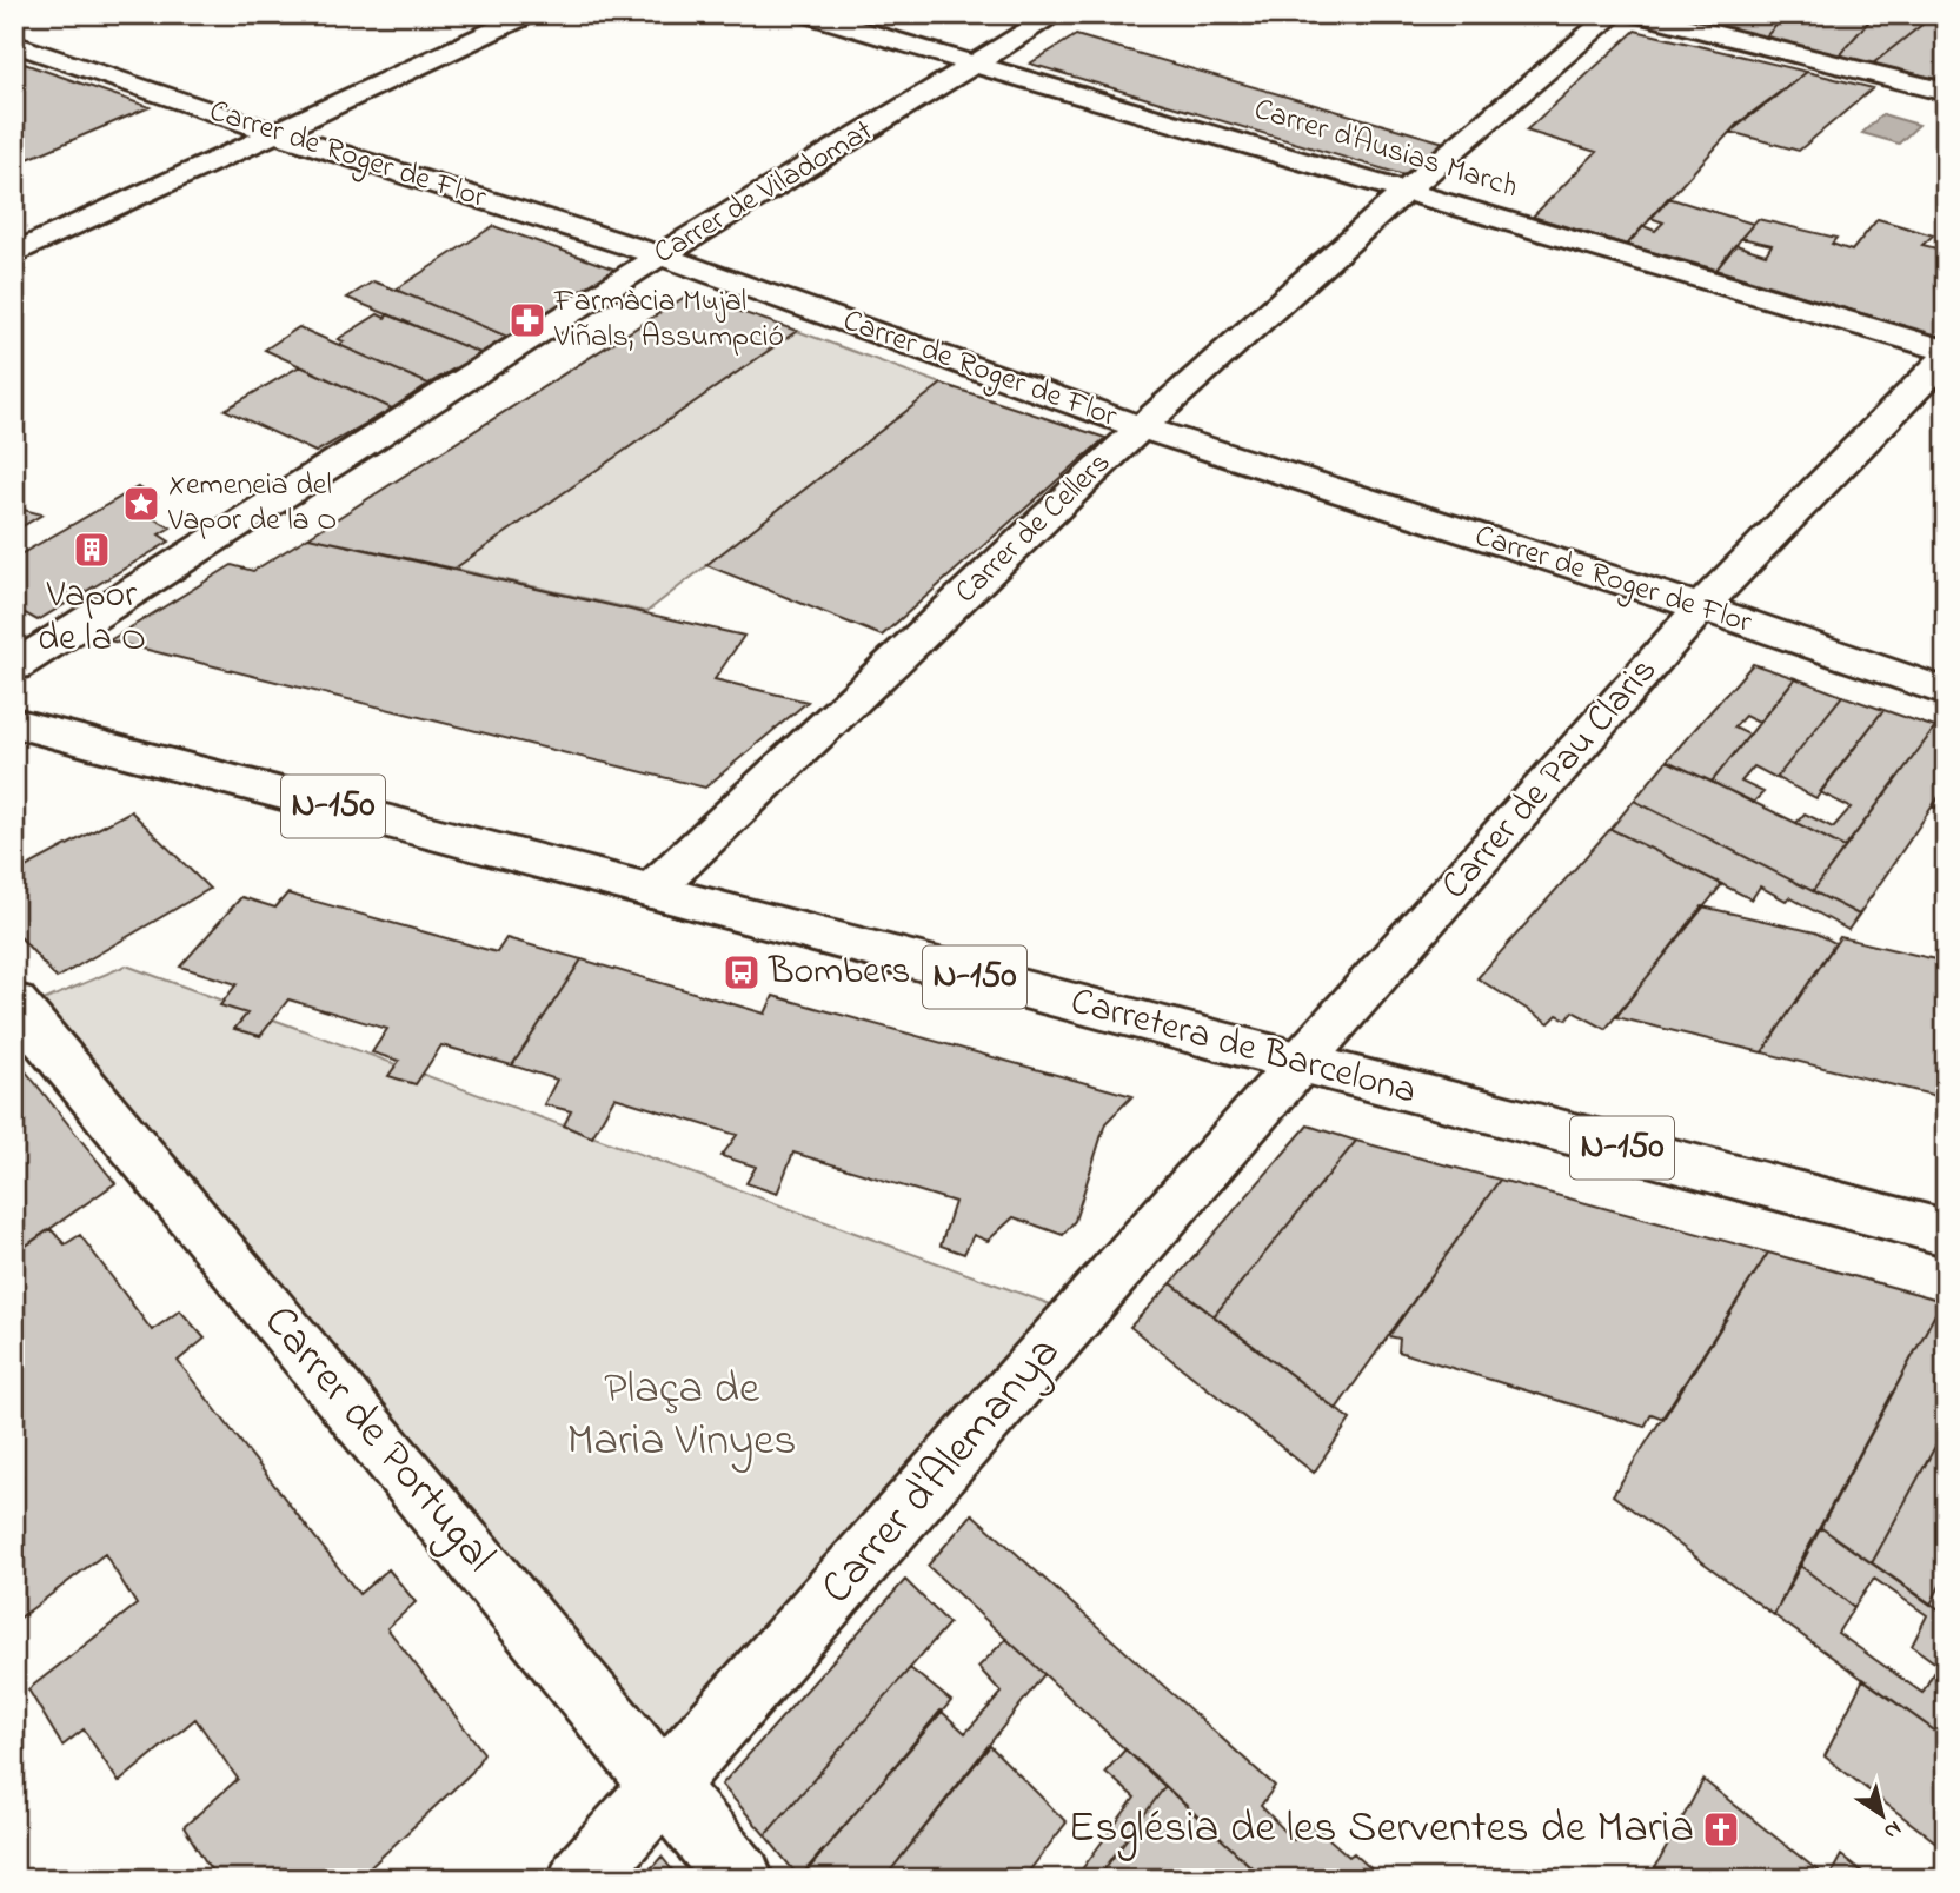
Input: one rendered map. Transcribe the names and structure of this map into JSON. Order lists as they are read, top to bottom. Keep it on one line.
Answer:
{"streets":{"street":["Carrer d'Ausias March","Carrer de Roger de Flor","Carrer de Viladomat","Carrer de Cellers","Carrer de Pau Claris","N-150","Carretera de Barcelona","Carrer de Portugal","Carrer d'Alemanya"]},"crossings":[["Carrer d'Ausias March","Carrer de Viladomat"],["Carrer d'Ausias March","Carrer de Cellers"],["Carrer de Roger de Flor","Carrer de Viladomat"],["Carrer de Roger de Flor","Carrer de Cellers"],["Carrer de Roger de Flor","Carrer de Pau Claris"],["Carrer de Cellers","Carretera de Barcelona"],["Carrer de Pau Claris","Carretera de Barcelona"],["Carrer de Pau Claris","Carrer d'Alemanya"],["Carretera de Barcelona","Carrer d'Alemanya"],["Carrer de Portugal","Carrer d'Alemanya"]],"parks":["Plaça de Maria Vinyes"],"places":{"pharmacy":["Farmàcia Mujal Viñals, Assumpció"],"place":["Xemeneia del Vapor de la O"],"building":["Vapor de la O"],"bus stop":["Bombers"],"church":["Església de les Serventes de Maria"]},"north":"bottom right"}
